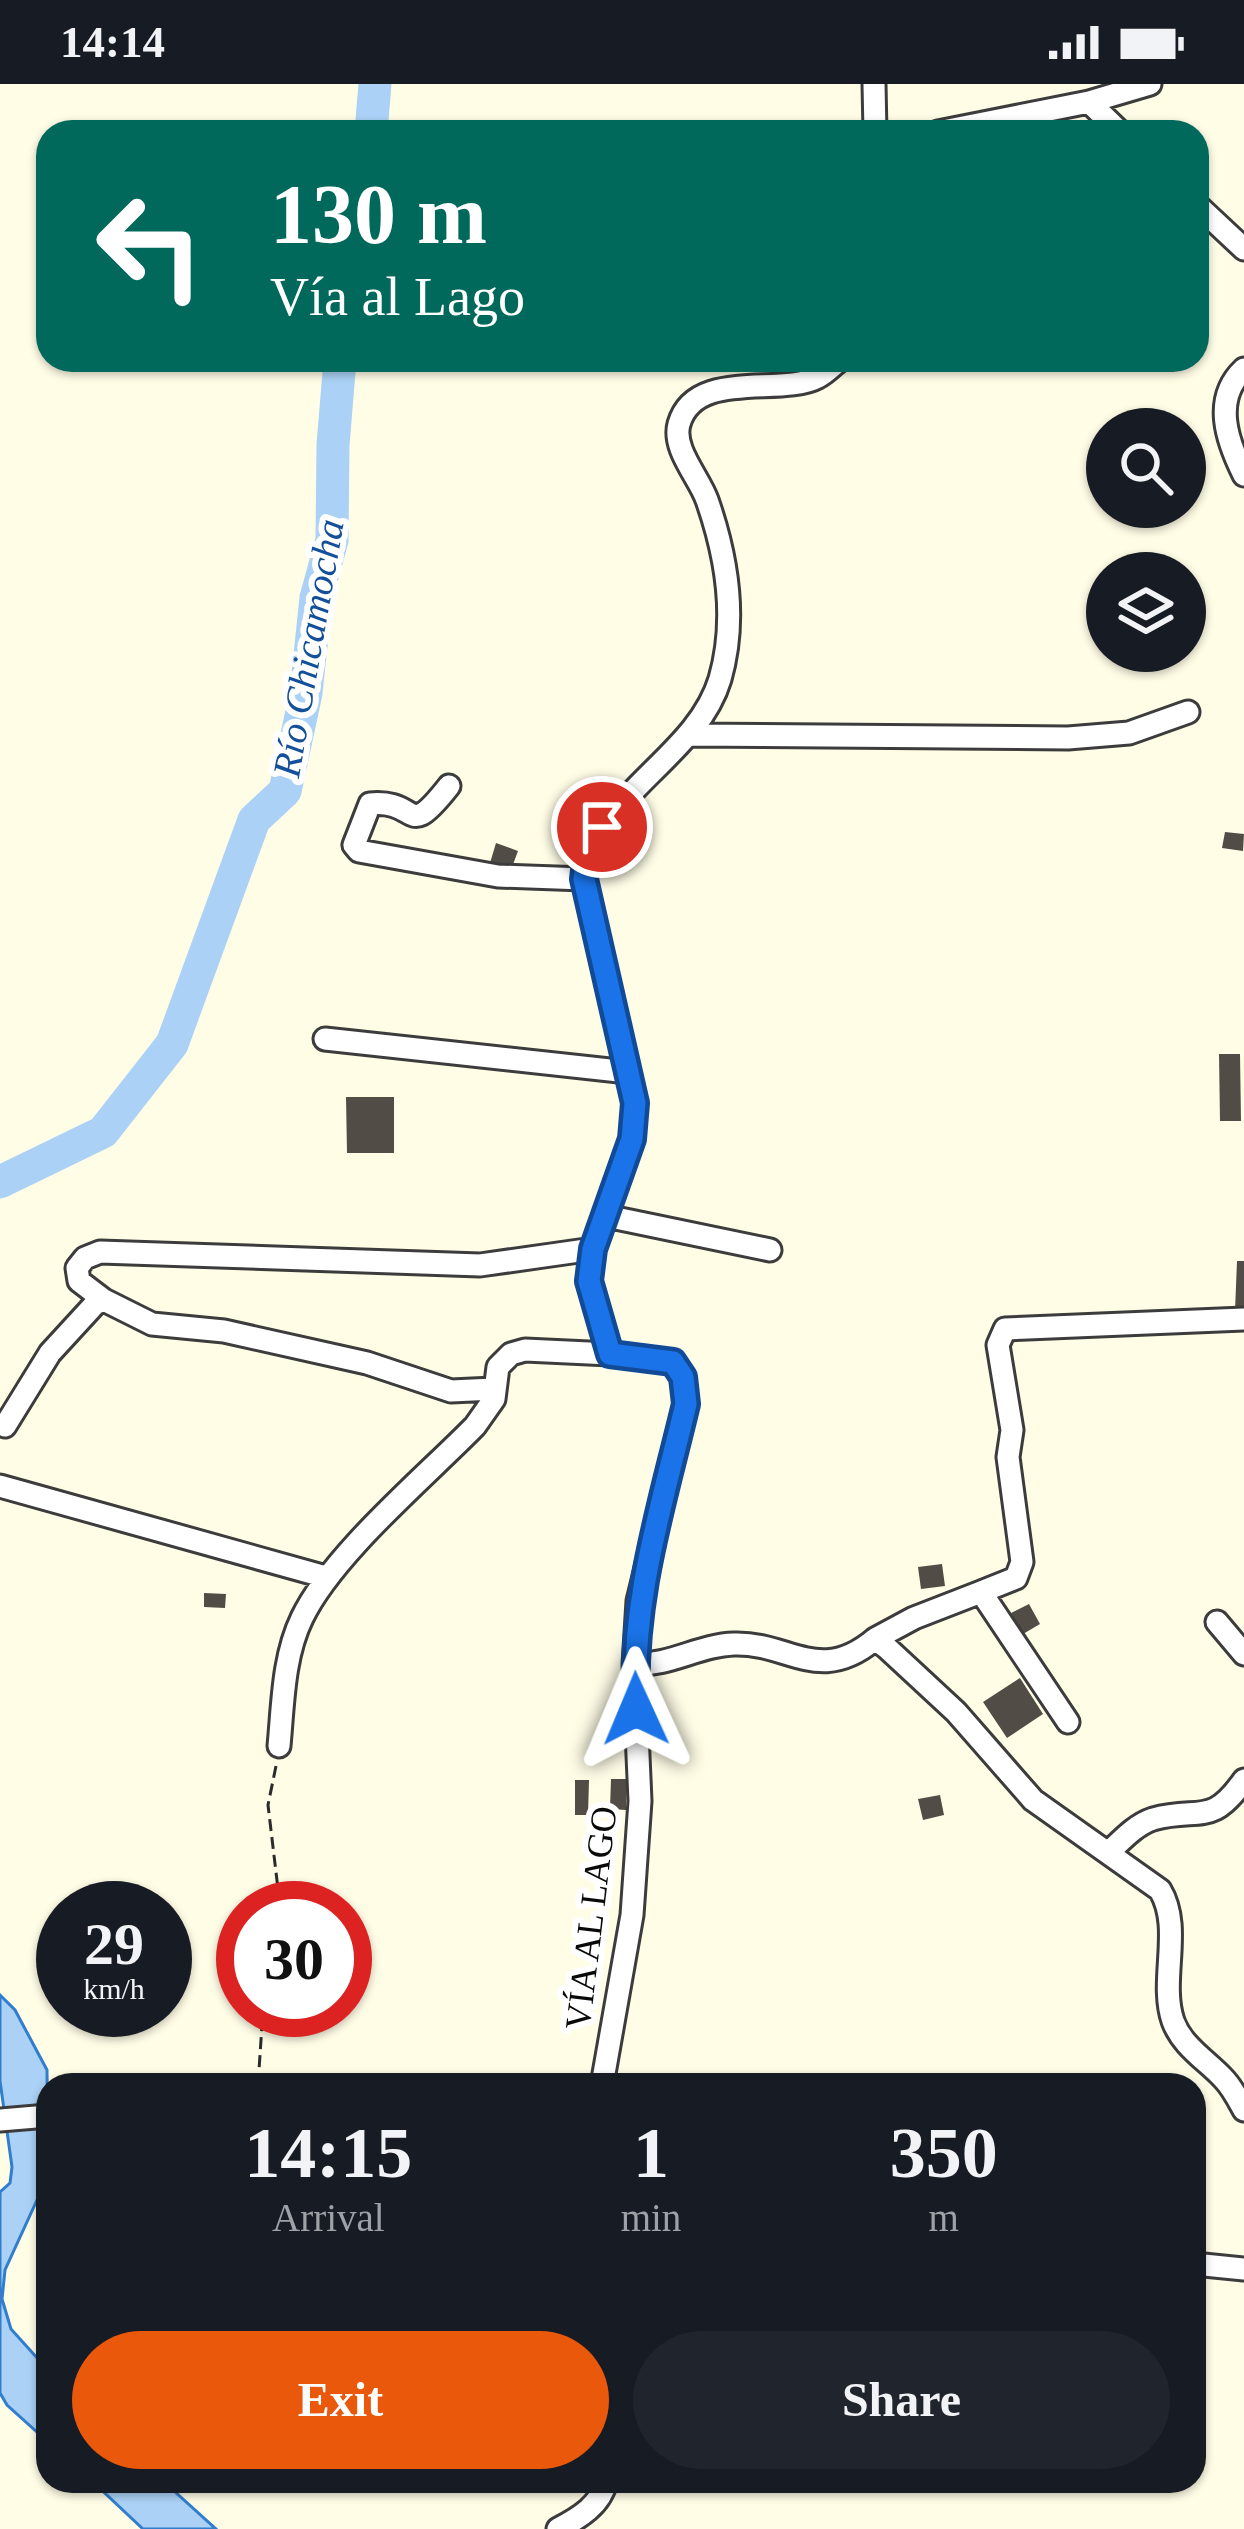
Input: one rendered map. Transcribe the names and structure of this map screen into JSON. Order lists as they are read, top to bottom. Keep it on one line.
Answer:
{"streets":{"street":["VÍA AL LAGO"]},"water":["Río Chicamocha"],"page":{"status":"14:14","turn":["130 m","Vía al Lago"],"speed":"29 km/h","limit":"30","eta":["14:15","Arrival","1","min","350","m"],"buttons":["Exit","Share"]}}
